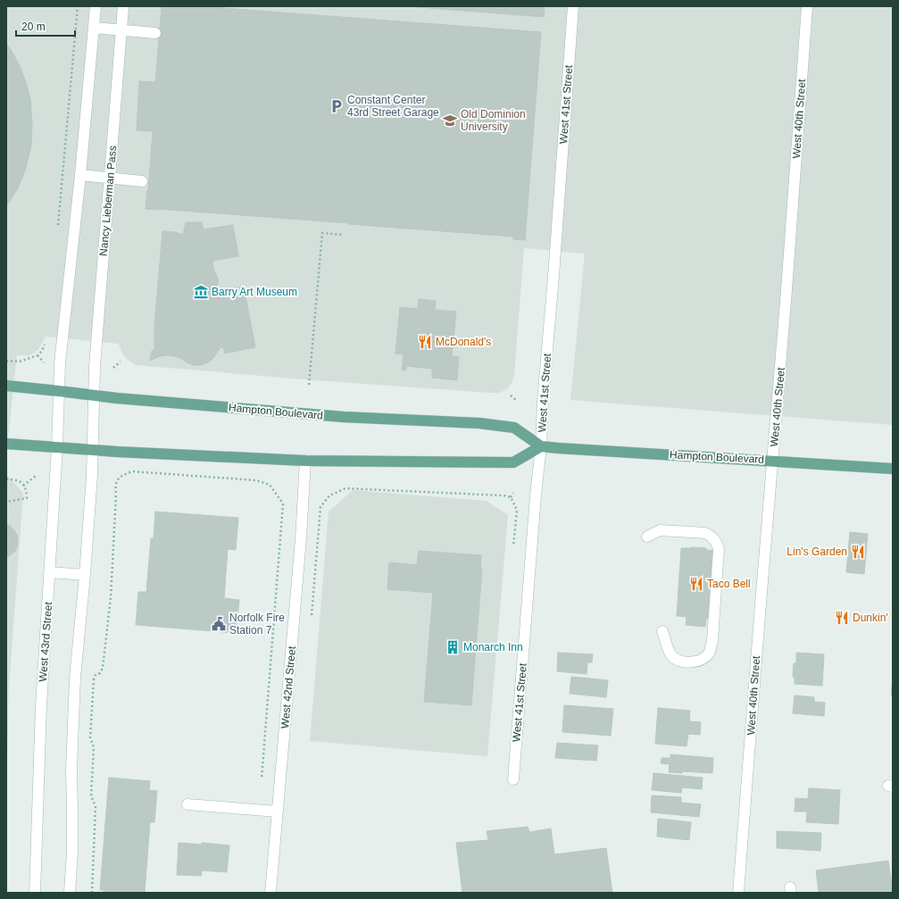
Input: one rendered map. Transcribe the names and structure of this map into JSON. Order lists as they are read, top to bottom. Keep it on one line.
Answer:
{"streets":{"main road":["Hampton Boulevard"],"street":["West 41st Street","West 40th Street","Nancy Lieberman Pass","West 43rd Street","West 42nd Street"]},"crossings":[["West 41st Street","Hampton Boulevard"],["West 40th Street","Hampton Boulevard"],["Nancy Lieberman Pass","Hampton Boulevard"],["Hampton Boulevard","West 43rd Street"]],"places":{"parking":["Constant Center 43rd Street Garage"],"school or university":["Old Dominion University"],"museum":["Barry Art Museum"],"restaurant":["McDonald's","Lin's Garden","Taco Bell","Dunkin'"],"public building":["Norfolk Fire Station 7"],"building":["Monarch Inn"]},"scale_bar":"20 m"}
